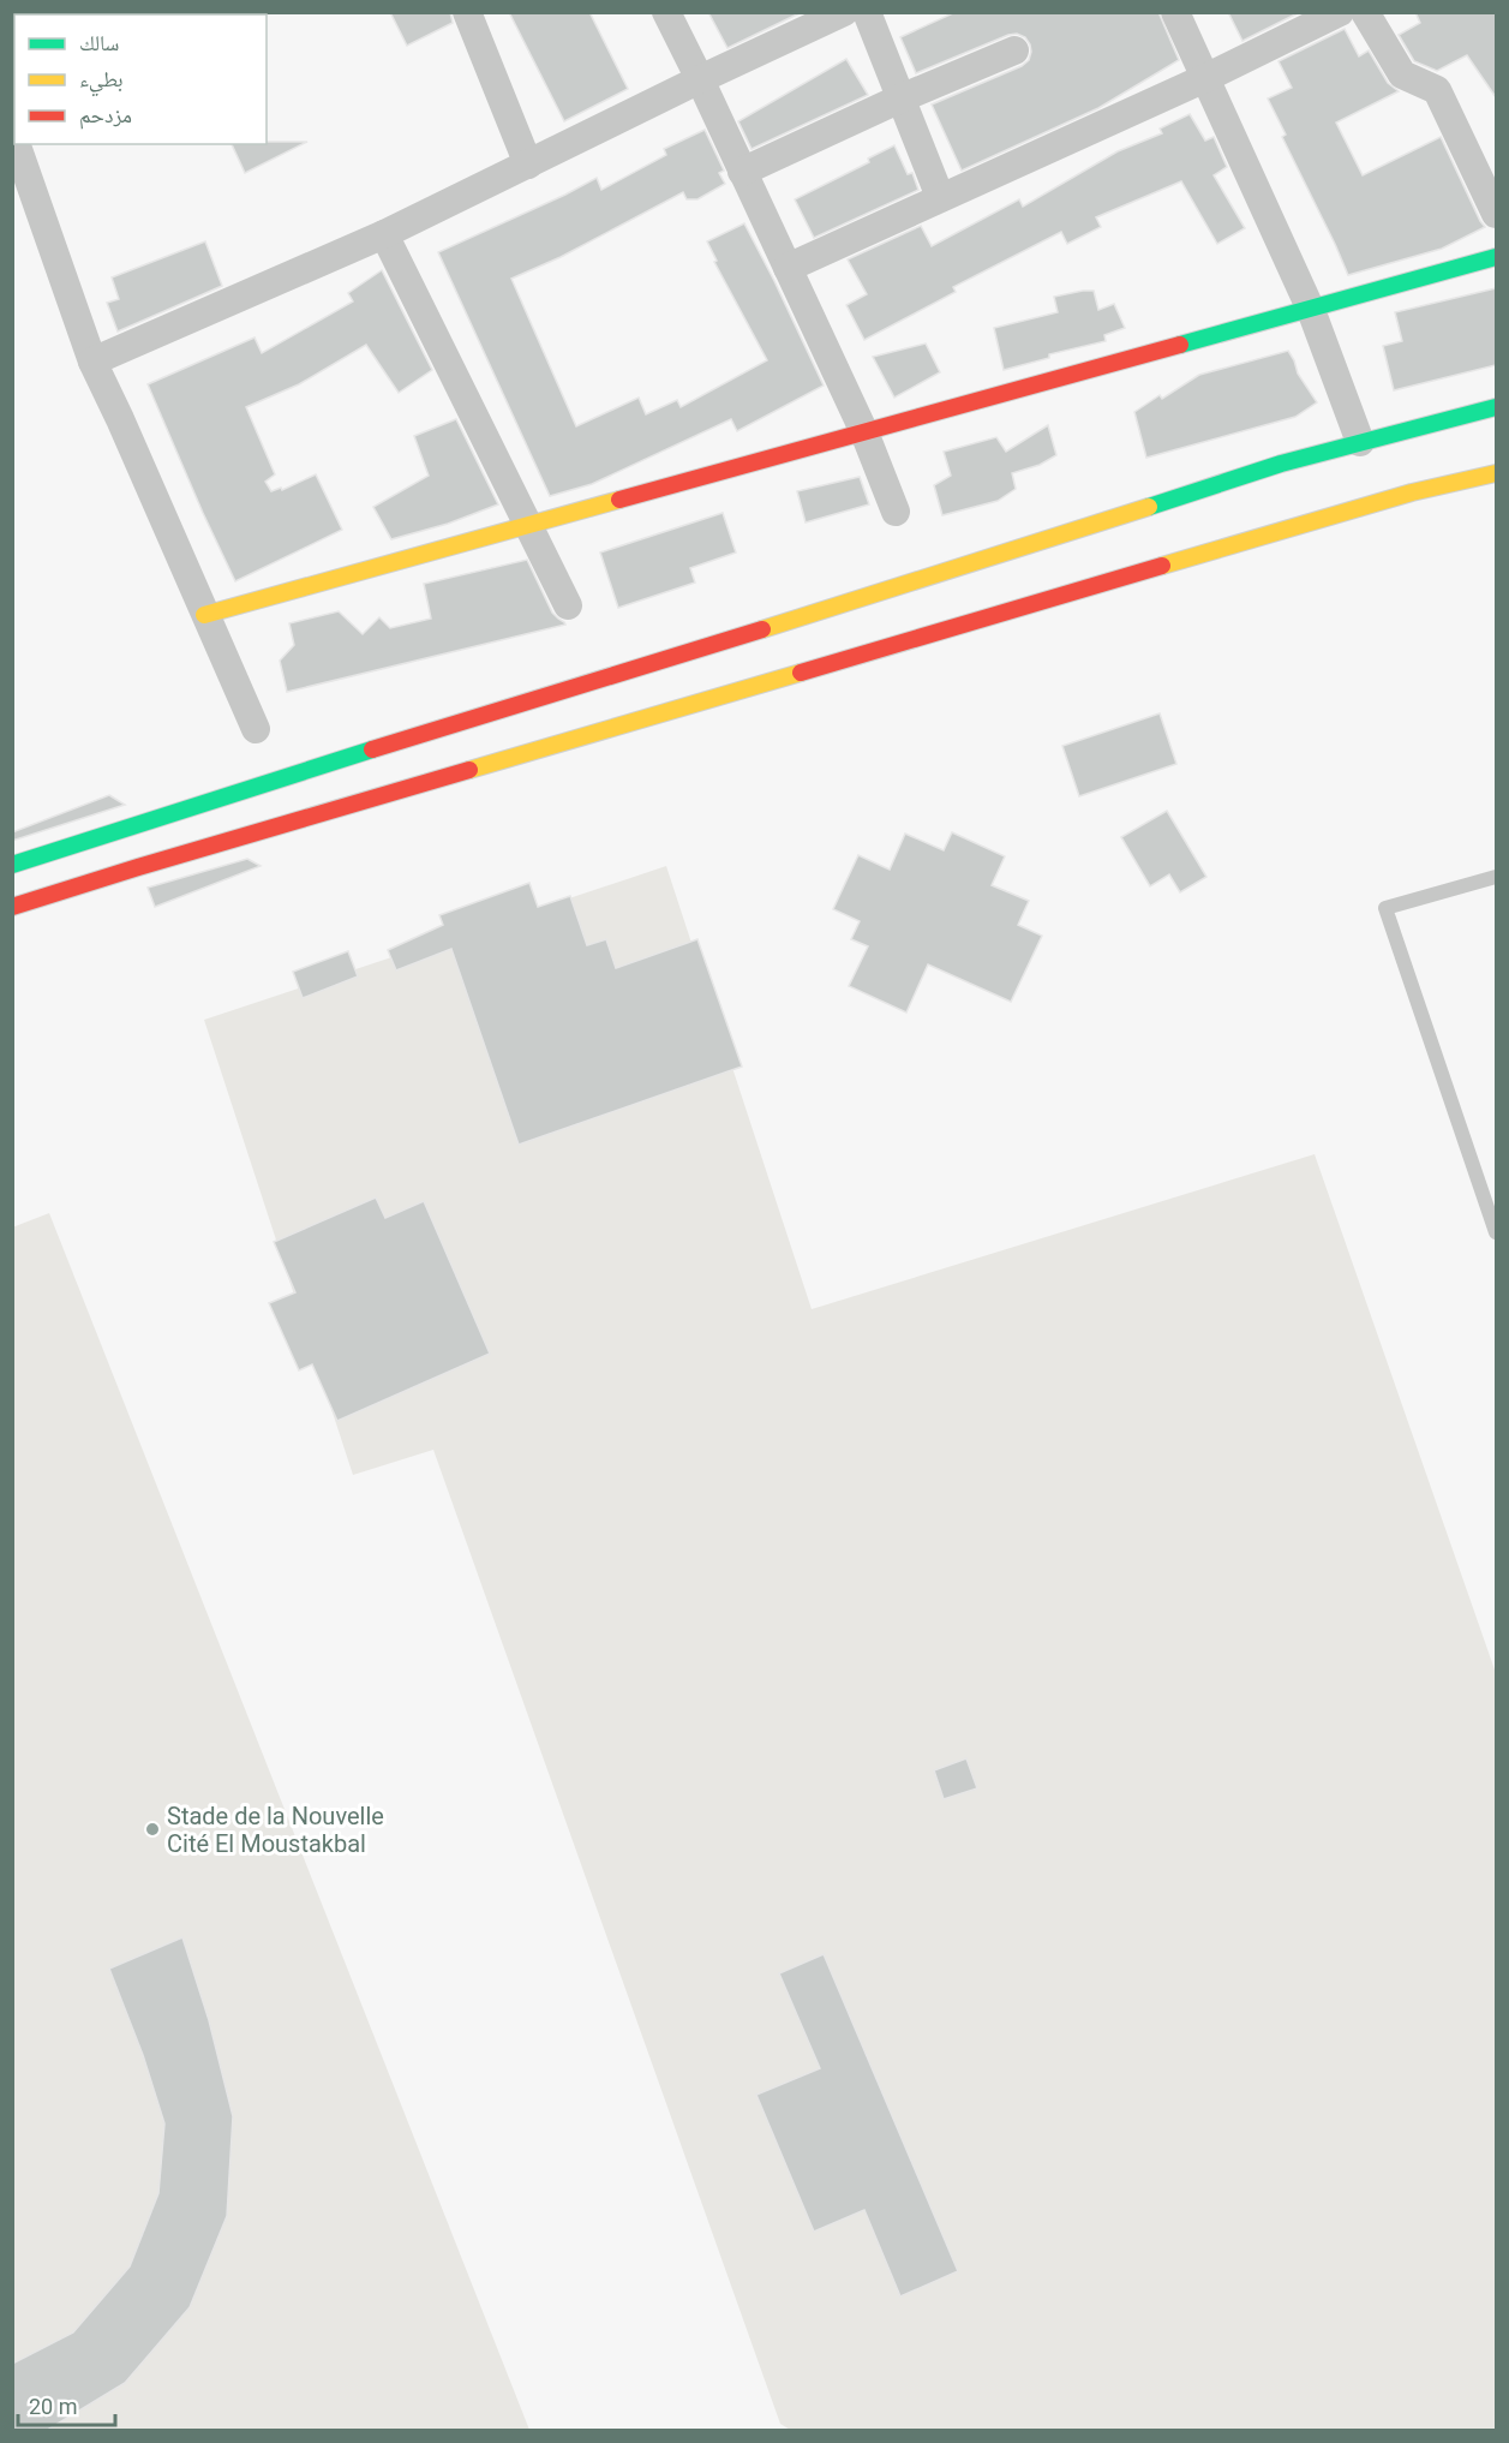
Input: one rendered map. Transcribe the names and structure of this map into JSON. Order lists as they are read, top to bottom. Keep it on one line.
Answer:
{"places":["Stade de la Nouvelle Cité El Moustakbal"],"legend":["سالك","بطيء","مزدحم"],"scale_bar":"20 m"}
